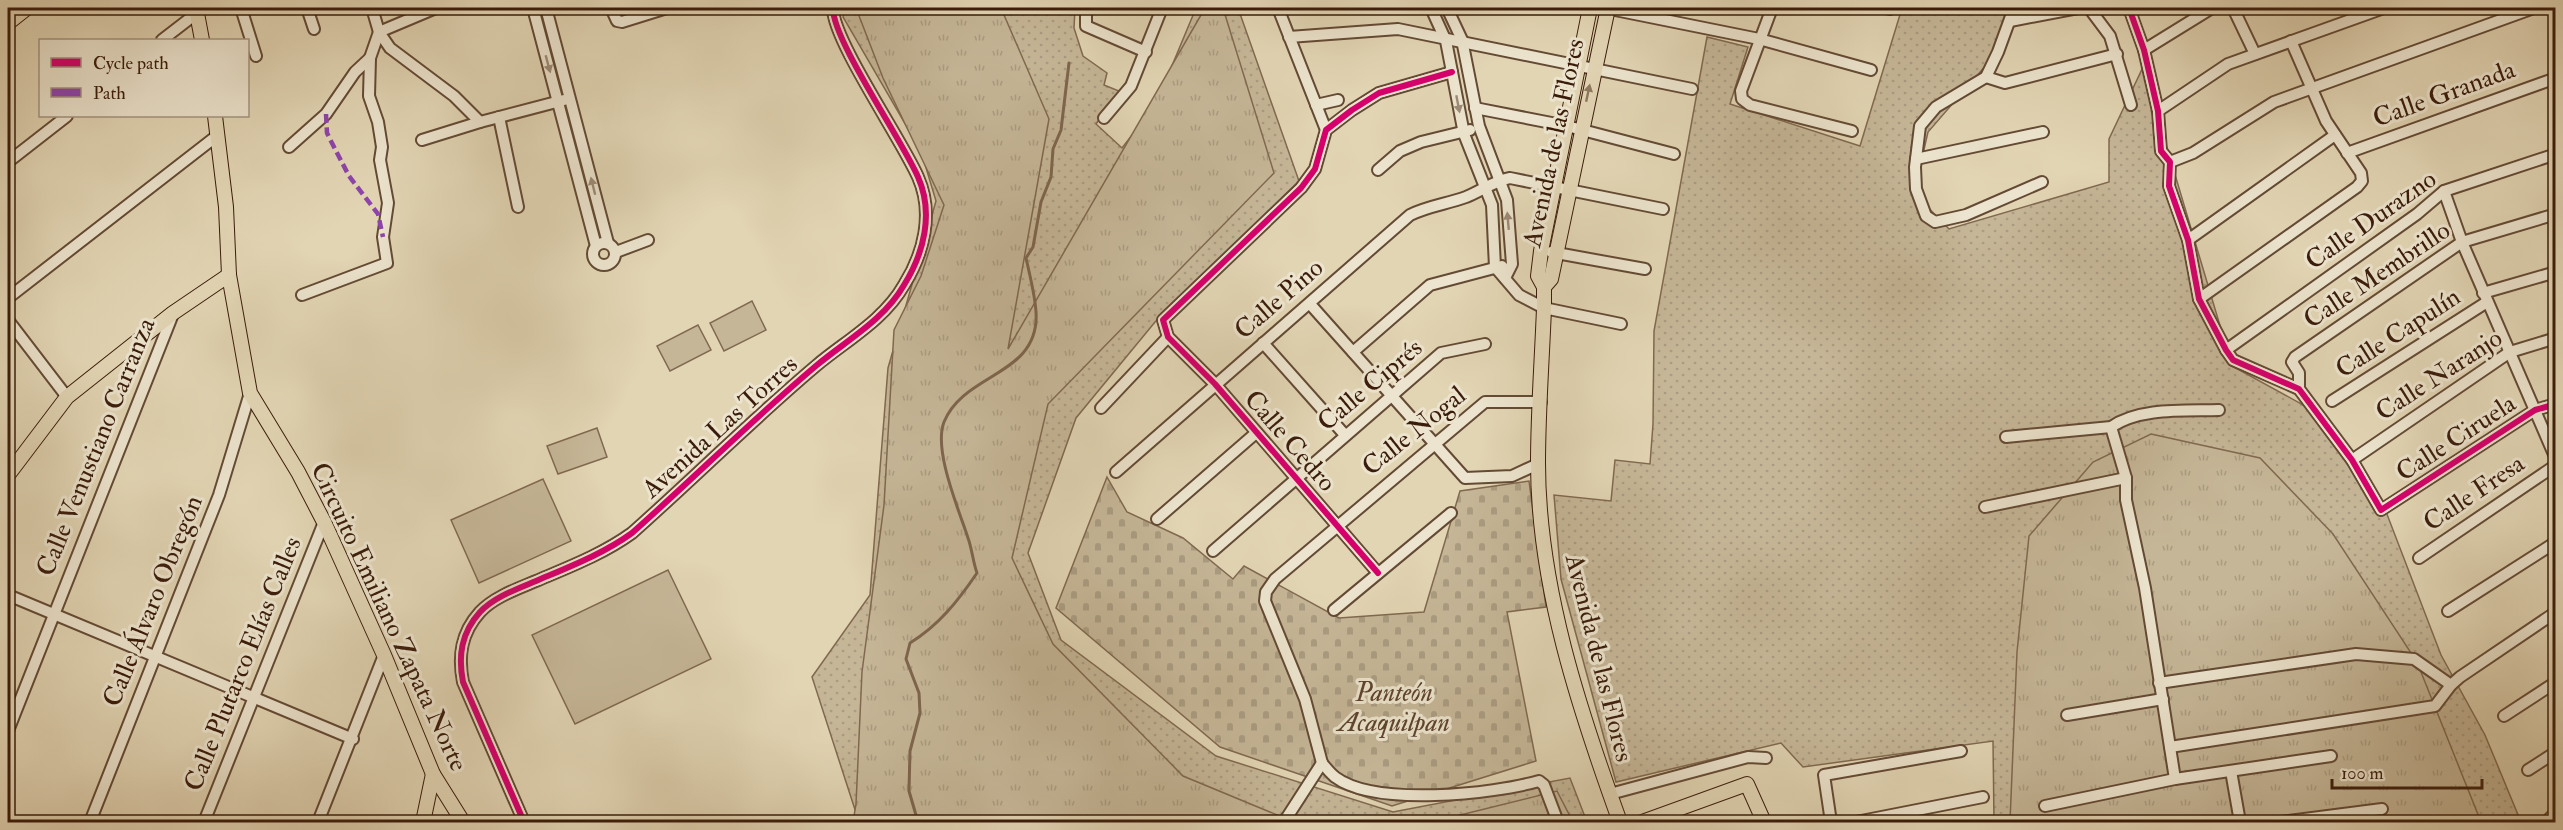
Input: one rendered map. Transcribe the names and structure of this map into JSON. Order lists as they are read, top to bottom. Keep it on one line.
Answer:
{"streets":{"main road":["Avenida de las Flores","Circuito Emiliano Zapata Norte"],"street":["Calle Granada","Calle Durazno","Calle Membrillo","Calle Pino","Calle Capulín","Calle Naranjo","Calle Ciprés","Avenida Las Torres","Calle Nogal","Calle Ciruela","Calle Cedro","Calle Venustiano Carranza","Calle Fresa","Calle Álvaro Obregón","Calle Plutarco Elías Calles"]},"crossings":[["Avenida de las Flores","Calle Nogal"],["Calle Pino","Calle Cedro"],["Calle Naranjo","Calle Ciruela"],["Calle Ciprés","Calle Cedro"],["Calle Nogal","Calle Cedro"],["Calle Álvaro Obregón","Circuito Emiliano Zapata Norte"],["Circuito Emiliano Zapata Norte","Calle Plutarco Elías Calles"]],"parks":["Panteón Acaquilpan"],"legend":["Cycle path","Path"],"scale_bar":"100 m"}
